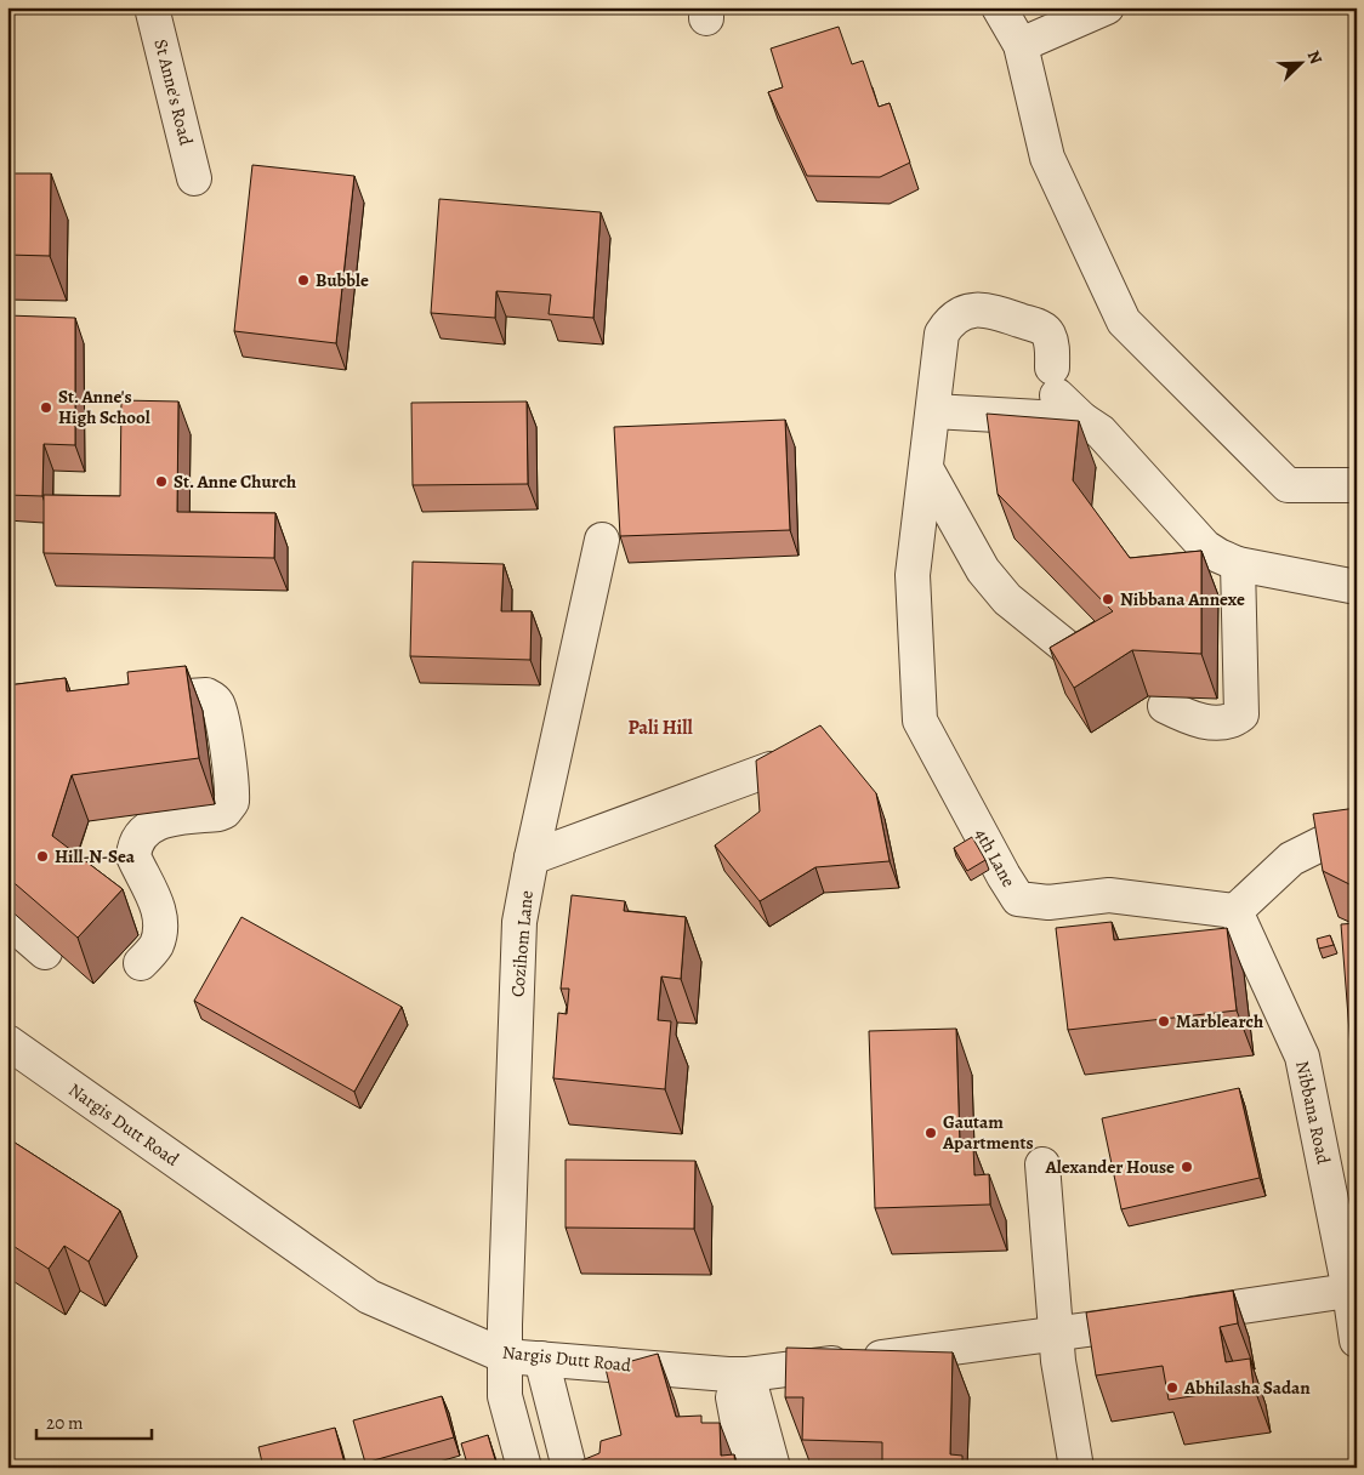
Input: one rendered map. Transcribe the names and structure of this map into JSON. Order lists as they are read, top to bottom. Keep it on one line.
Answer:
{"streets":{"street":["St Anne's Road","4th Lane","Cozihom Lane","Nibbana Road","Nargis Dutt Road"]},"crossings":[["4th Lane","Nibbana Road"],["Cozihom Lane","Nargis Dutt Road"],["Nibbana Road","Nargis Dutt Road"]],"districts":["Pali Hill"],"places":["Bubble","St. Anne's High School","St. Anne Church","Nibbana Annexe","Hill-N-Sea","Marblearch","Gautam Apartments","Alexander House","Abhilasha Sadan"],"scale_bar":"20 m","north":"top right"}
